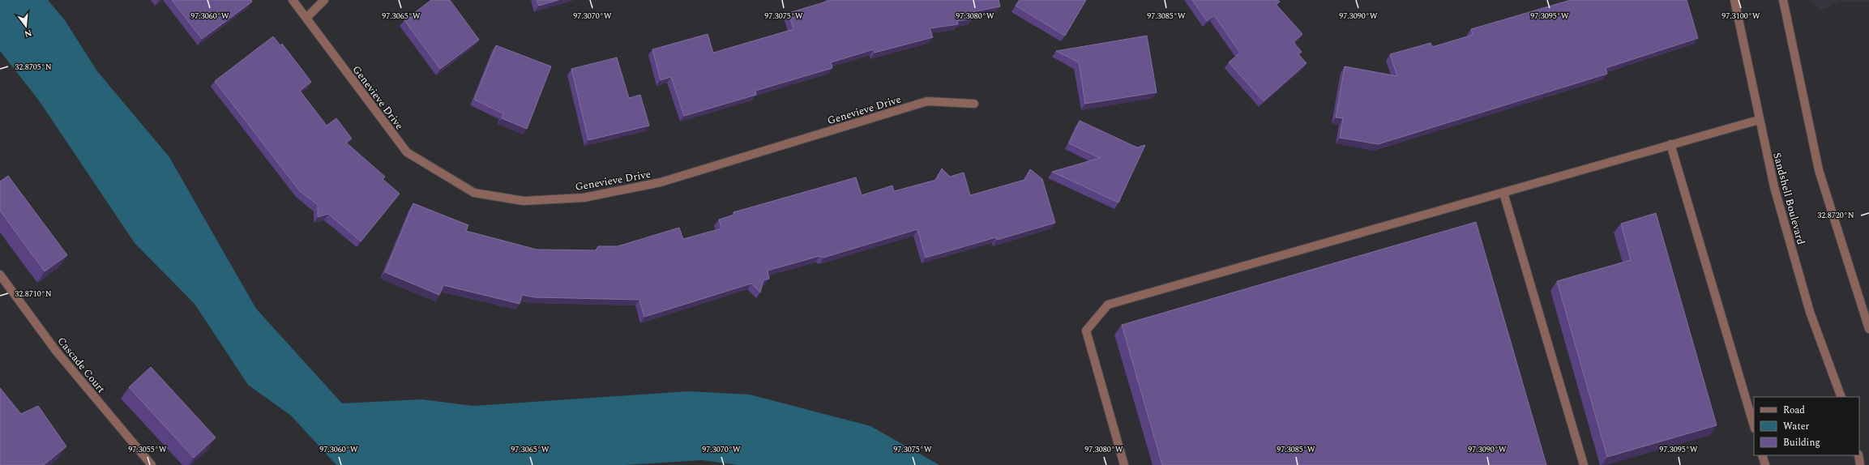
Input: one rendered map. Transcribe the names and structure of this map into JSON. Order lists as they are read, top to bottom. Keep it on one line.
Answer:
{"streets":{"street":["Genevieve Drive","Sandshell Boulevard","Cascade Court"]},"legend":["Road","Water","Building"],"north":"bottom","coordinates":["97.3060°W","97.3065°W","97.3070°W","97.3075°W","97.3080°W","97.3085°W","97.3090°W","97.3095°W","97.3100°W","32.8705°N","32.8720°N","32.8710°N","97.3055°W"]}
